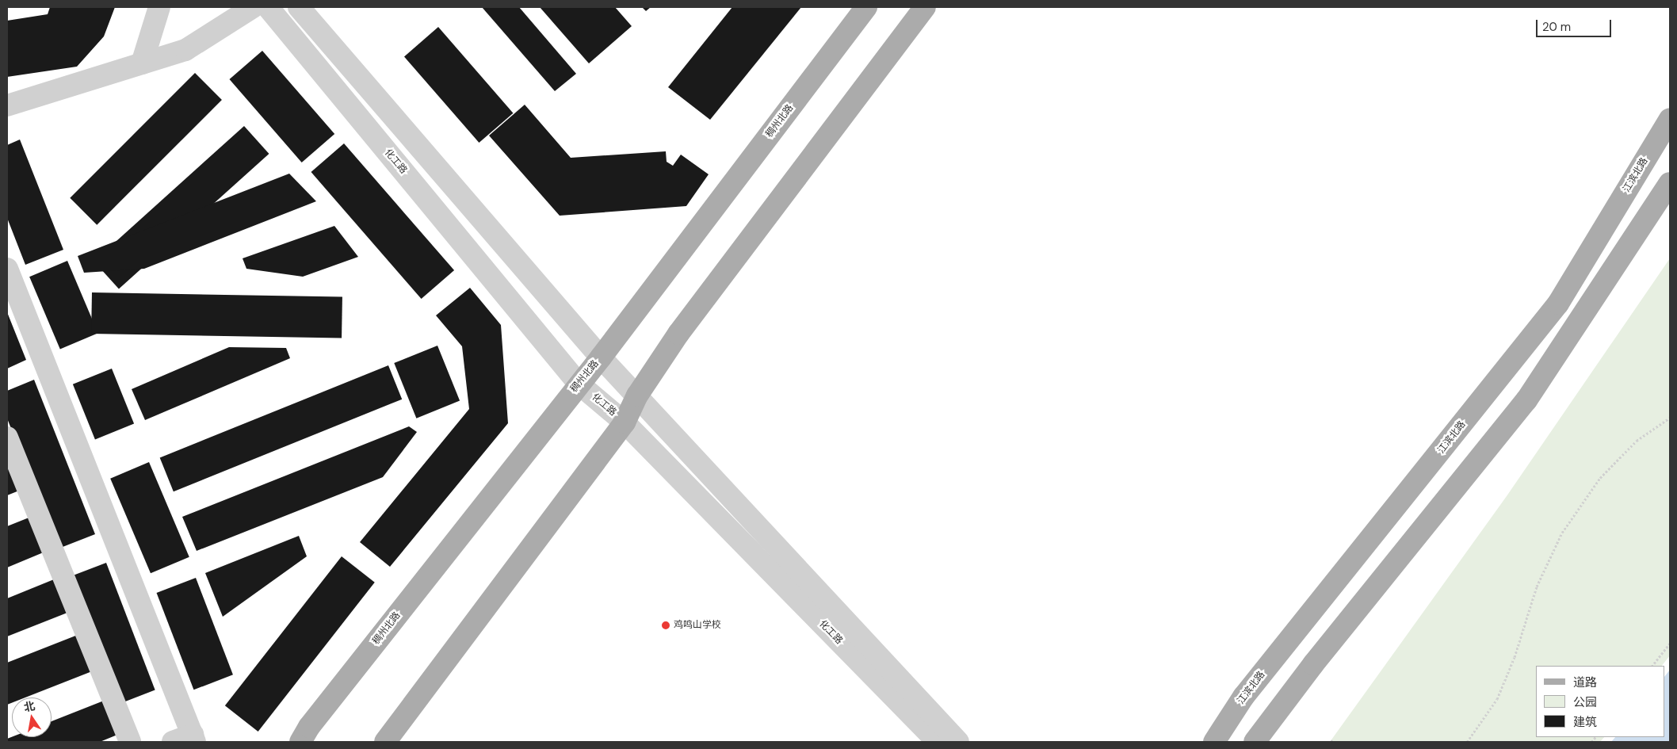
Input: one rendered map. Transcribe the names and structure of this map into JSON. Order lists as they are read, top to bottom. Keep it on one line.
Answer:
{"streets":{"main road":["稠州北路","江滨北路"],"street":["化工路"]},"crossings":[["稠州北路","化工路"]],"places":["鸡鸣山学校"],"legend":["道路","公园","建筑"],"scale_bar":"20 m","north":"top"}
